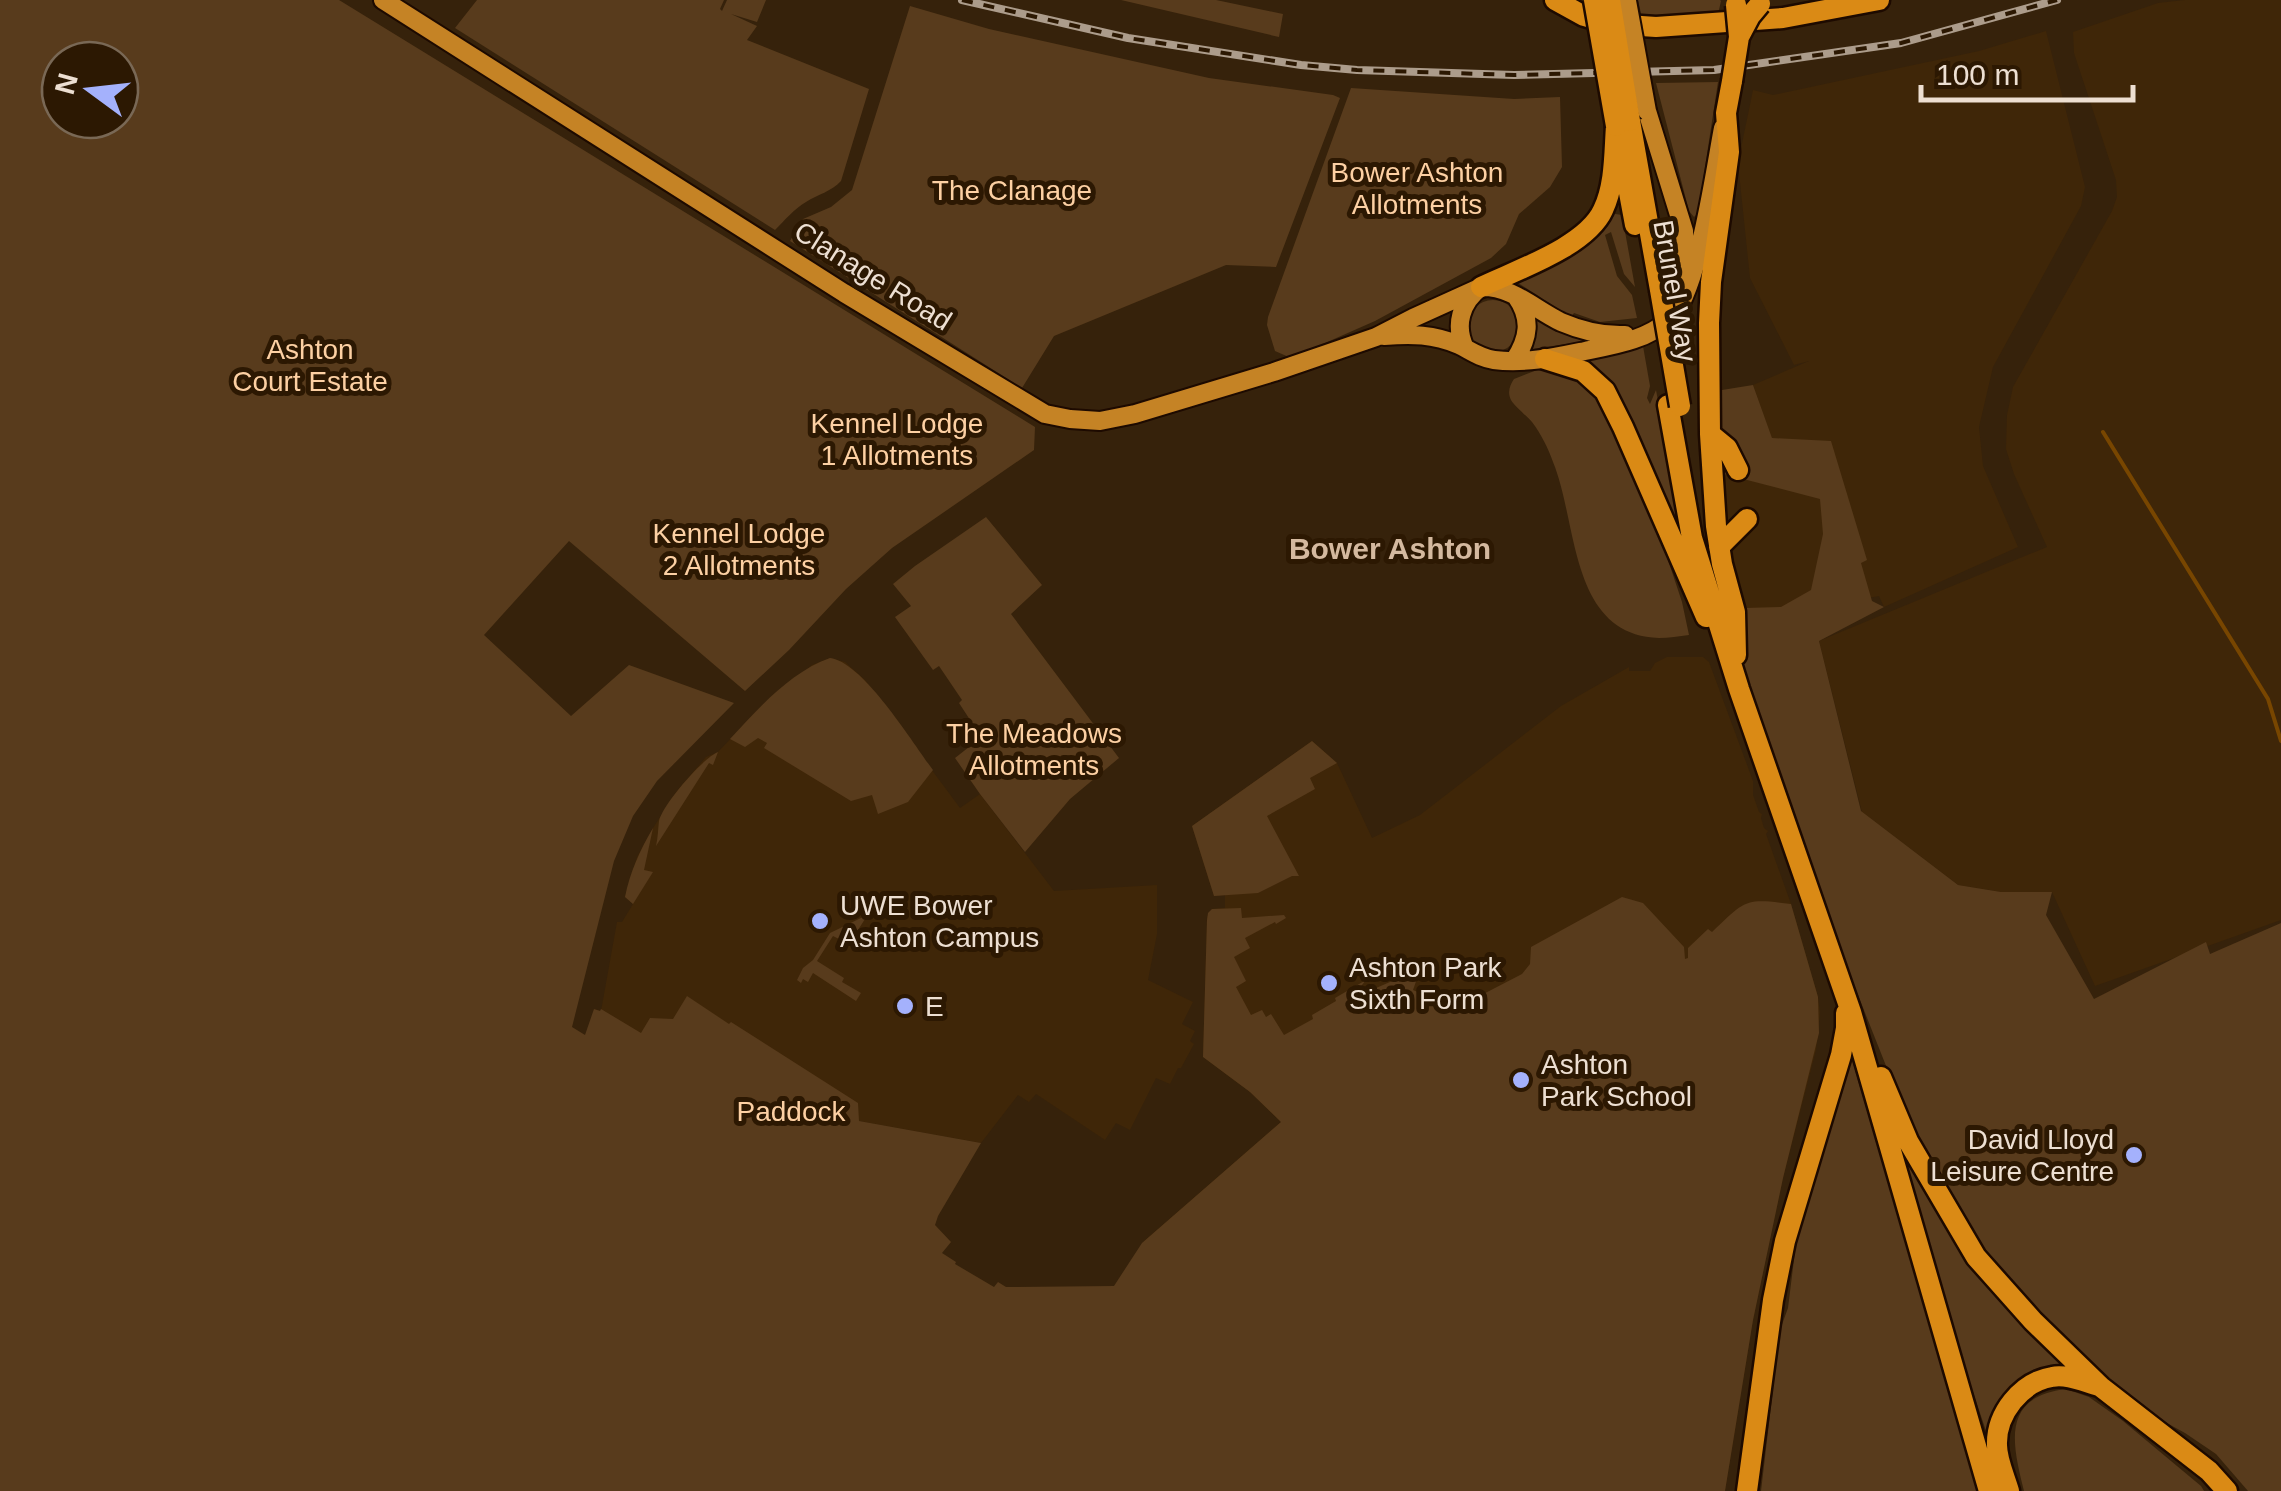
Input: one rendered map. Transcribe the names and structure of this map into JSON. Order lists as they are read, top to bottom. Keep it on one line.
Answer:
{"streets":{"highway":["Brunel Way"],"main road":["Clanage Road"]},"districts":["Bower Ashton"],"parks":["Bower Ashton Allotments","The Clanage","Ashton Court Estate","Kennel Lodge 1 Allotments","Kennel Lodge 2 Allotments","The Meadows Allotments","Paddock"],"places":["UWE Bower Ashton Campus","Ashton Park Sixth Form","E","Ashton Park School","David Lloyd Leisure Centre"],"scale_bar":"100 m","north":"left"}
